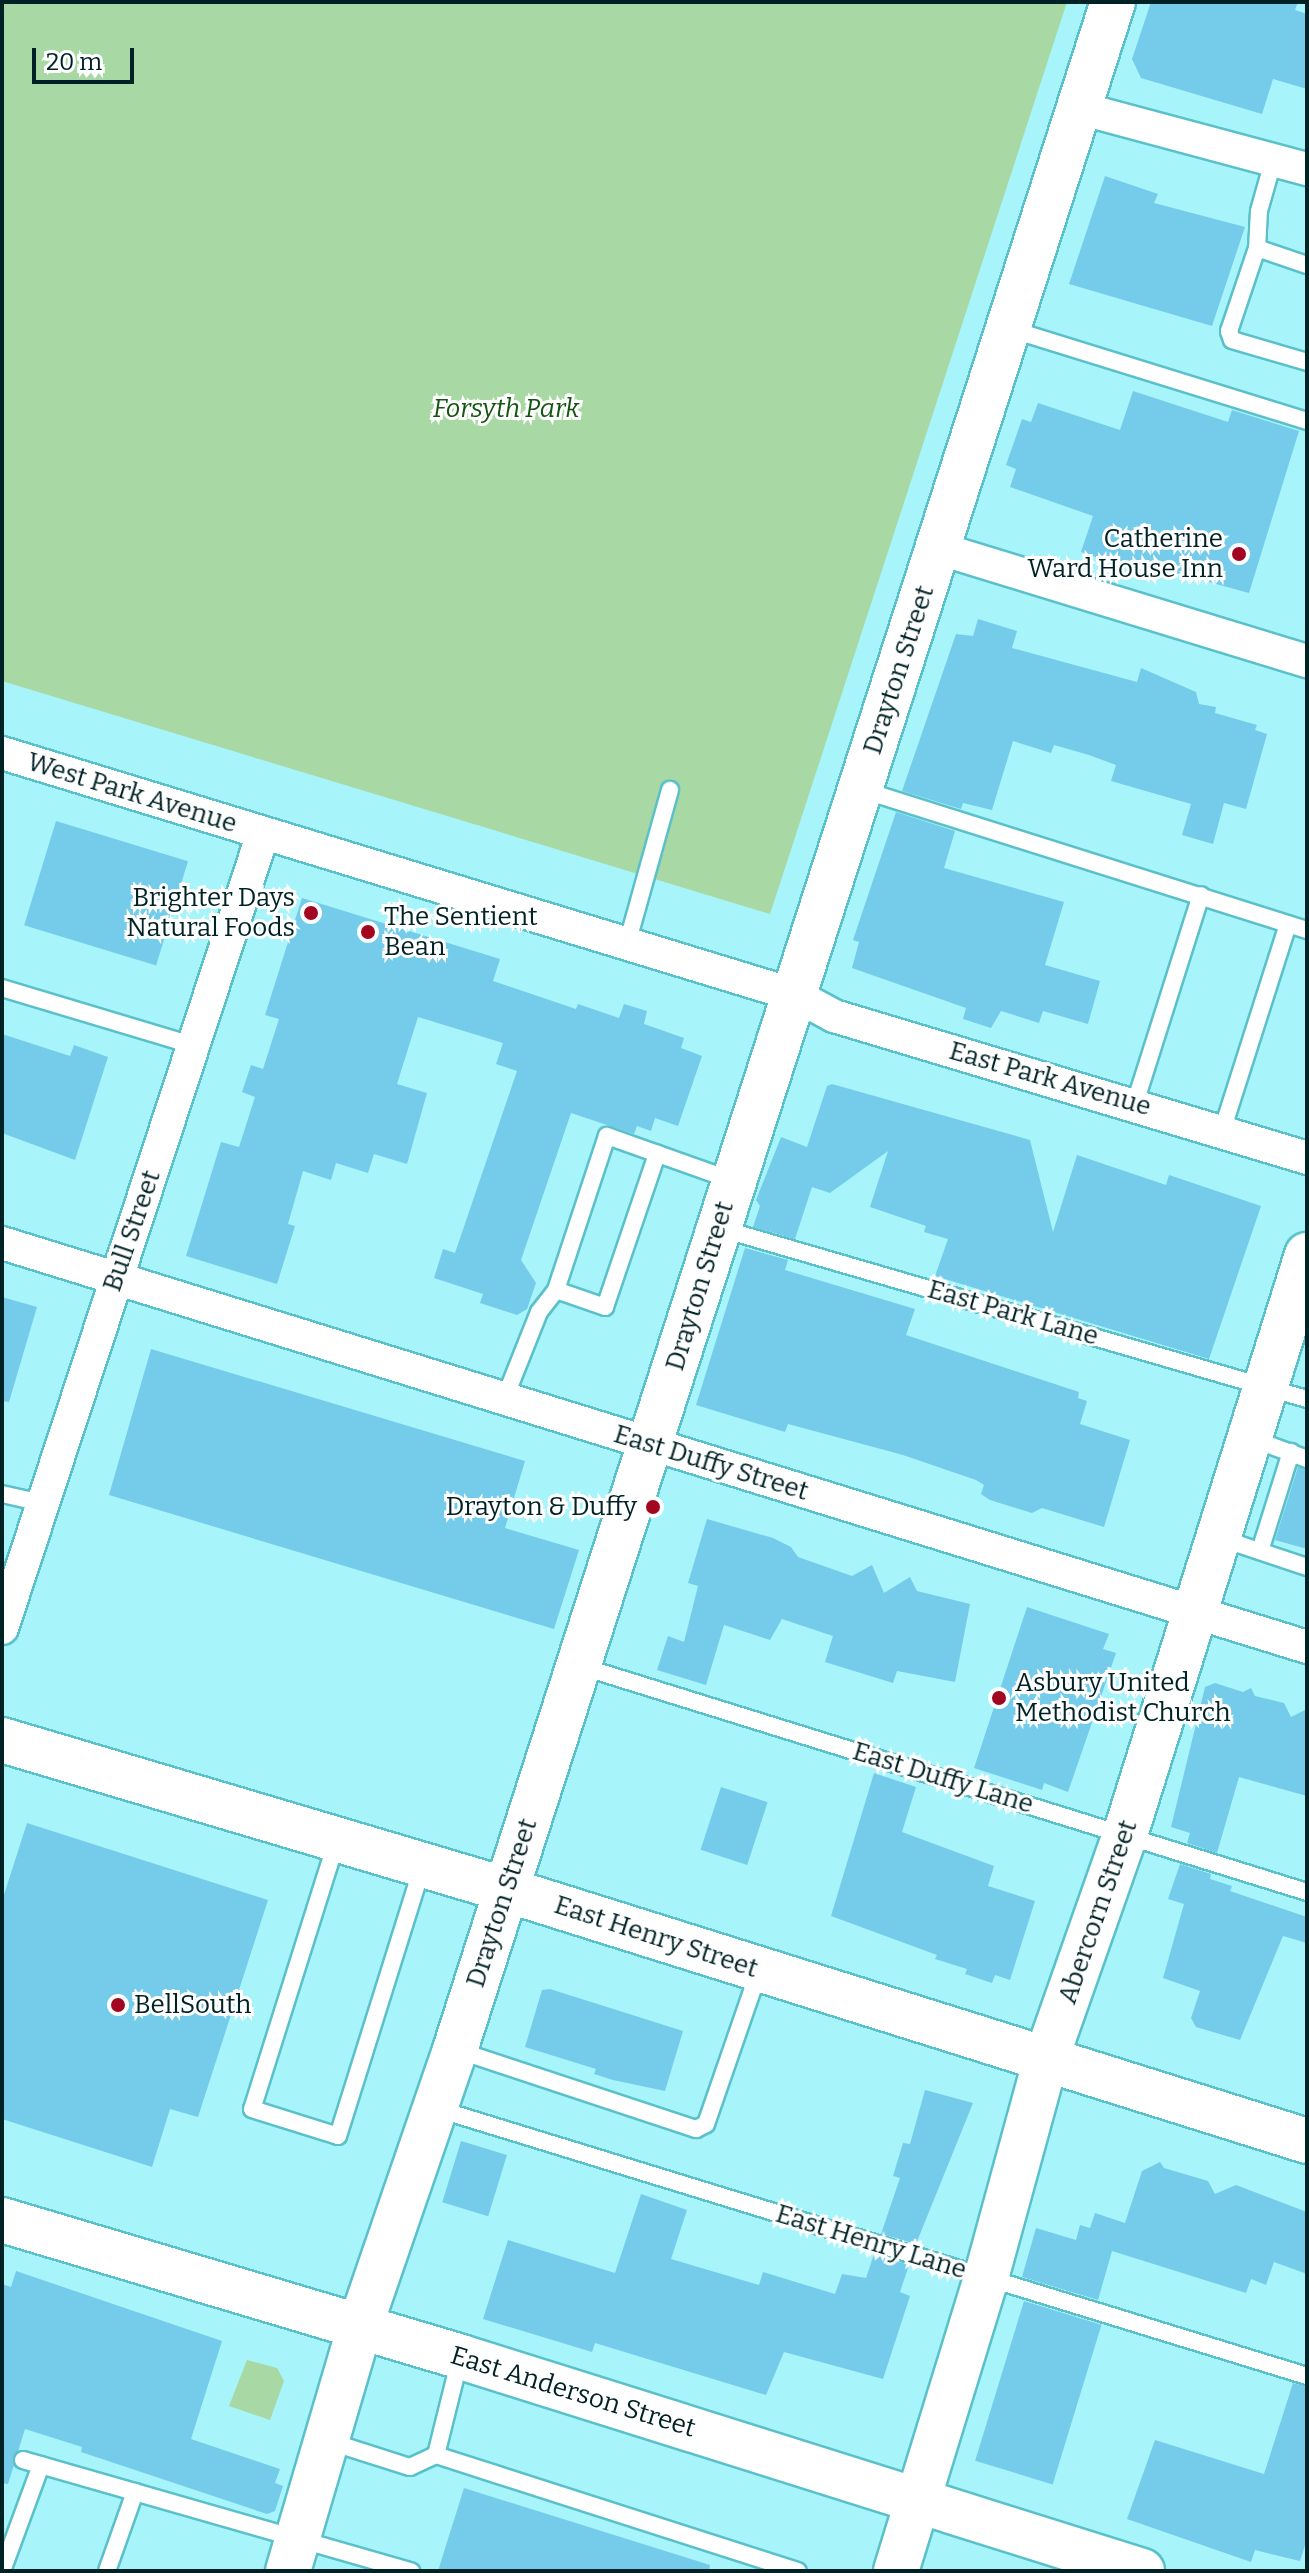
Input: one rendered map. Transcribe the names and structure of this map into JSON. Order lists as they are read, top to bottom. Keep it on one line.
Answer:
{"streets":{"main road":["Drayton Street","Abercorn Street","East Henry Street","East Anderson Street"],"street":["West Park Avenue","East Park Avenue","Bull Street","East Duffy Street"],"lane":["East Park Lane","East Duffy Lane","East Henry Lane"]},"crossings":[["Drayton Street","East Park Avenue"],["Drayton Street","East Park Lane"],["Drayton Street","East Duffy Street"],["Drayton Street","East Duffy Lane"],["Drayton Street","East Henry Street"],["Drayton Street","East Henry Lane"],["Drayton Street","East Anderson Street"],["West Park Avenue","Bull Street"],["Bull Street","East Duffy Street"],["East Park Lane","Abercorn Street"],["East Duffy Street","Abercorn Street"],["East Duffy Lane","Abercorn Street"],["Abercorn Street","East Henry Street"],["Abercorn Street","East Henry Lane"],["Abercorn Street","East Anderson Street"]],"parks":["Forsyth Park"],"places":["Catherine Ward House Inn","Brighter Days Natural Foods","The Sentient Bean","Drayton & Duffy","Asbury United Methodist Church","BellSouth"],"scale_bar":"20 m"}
